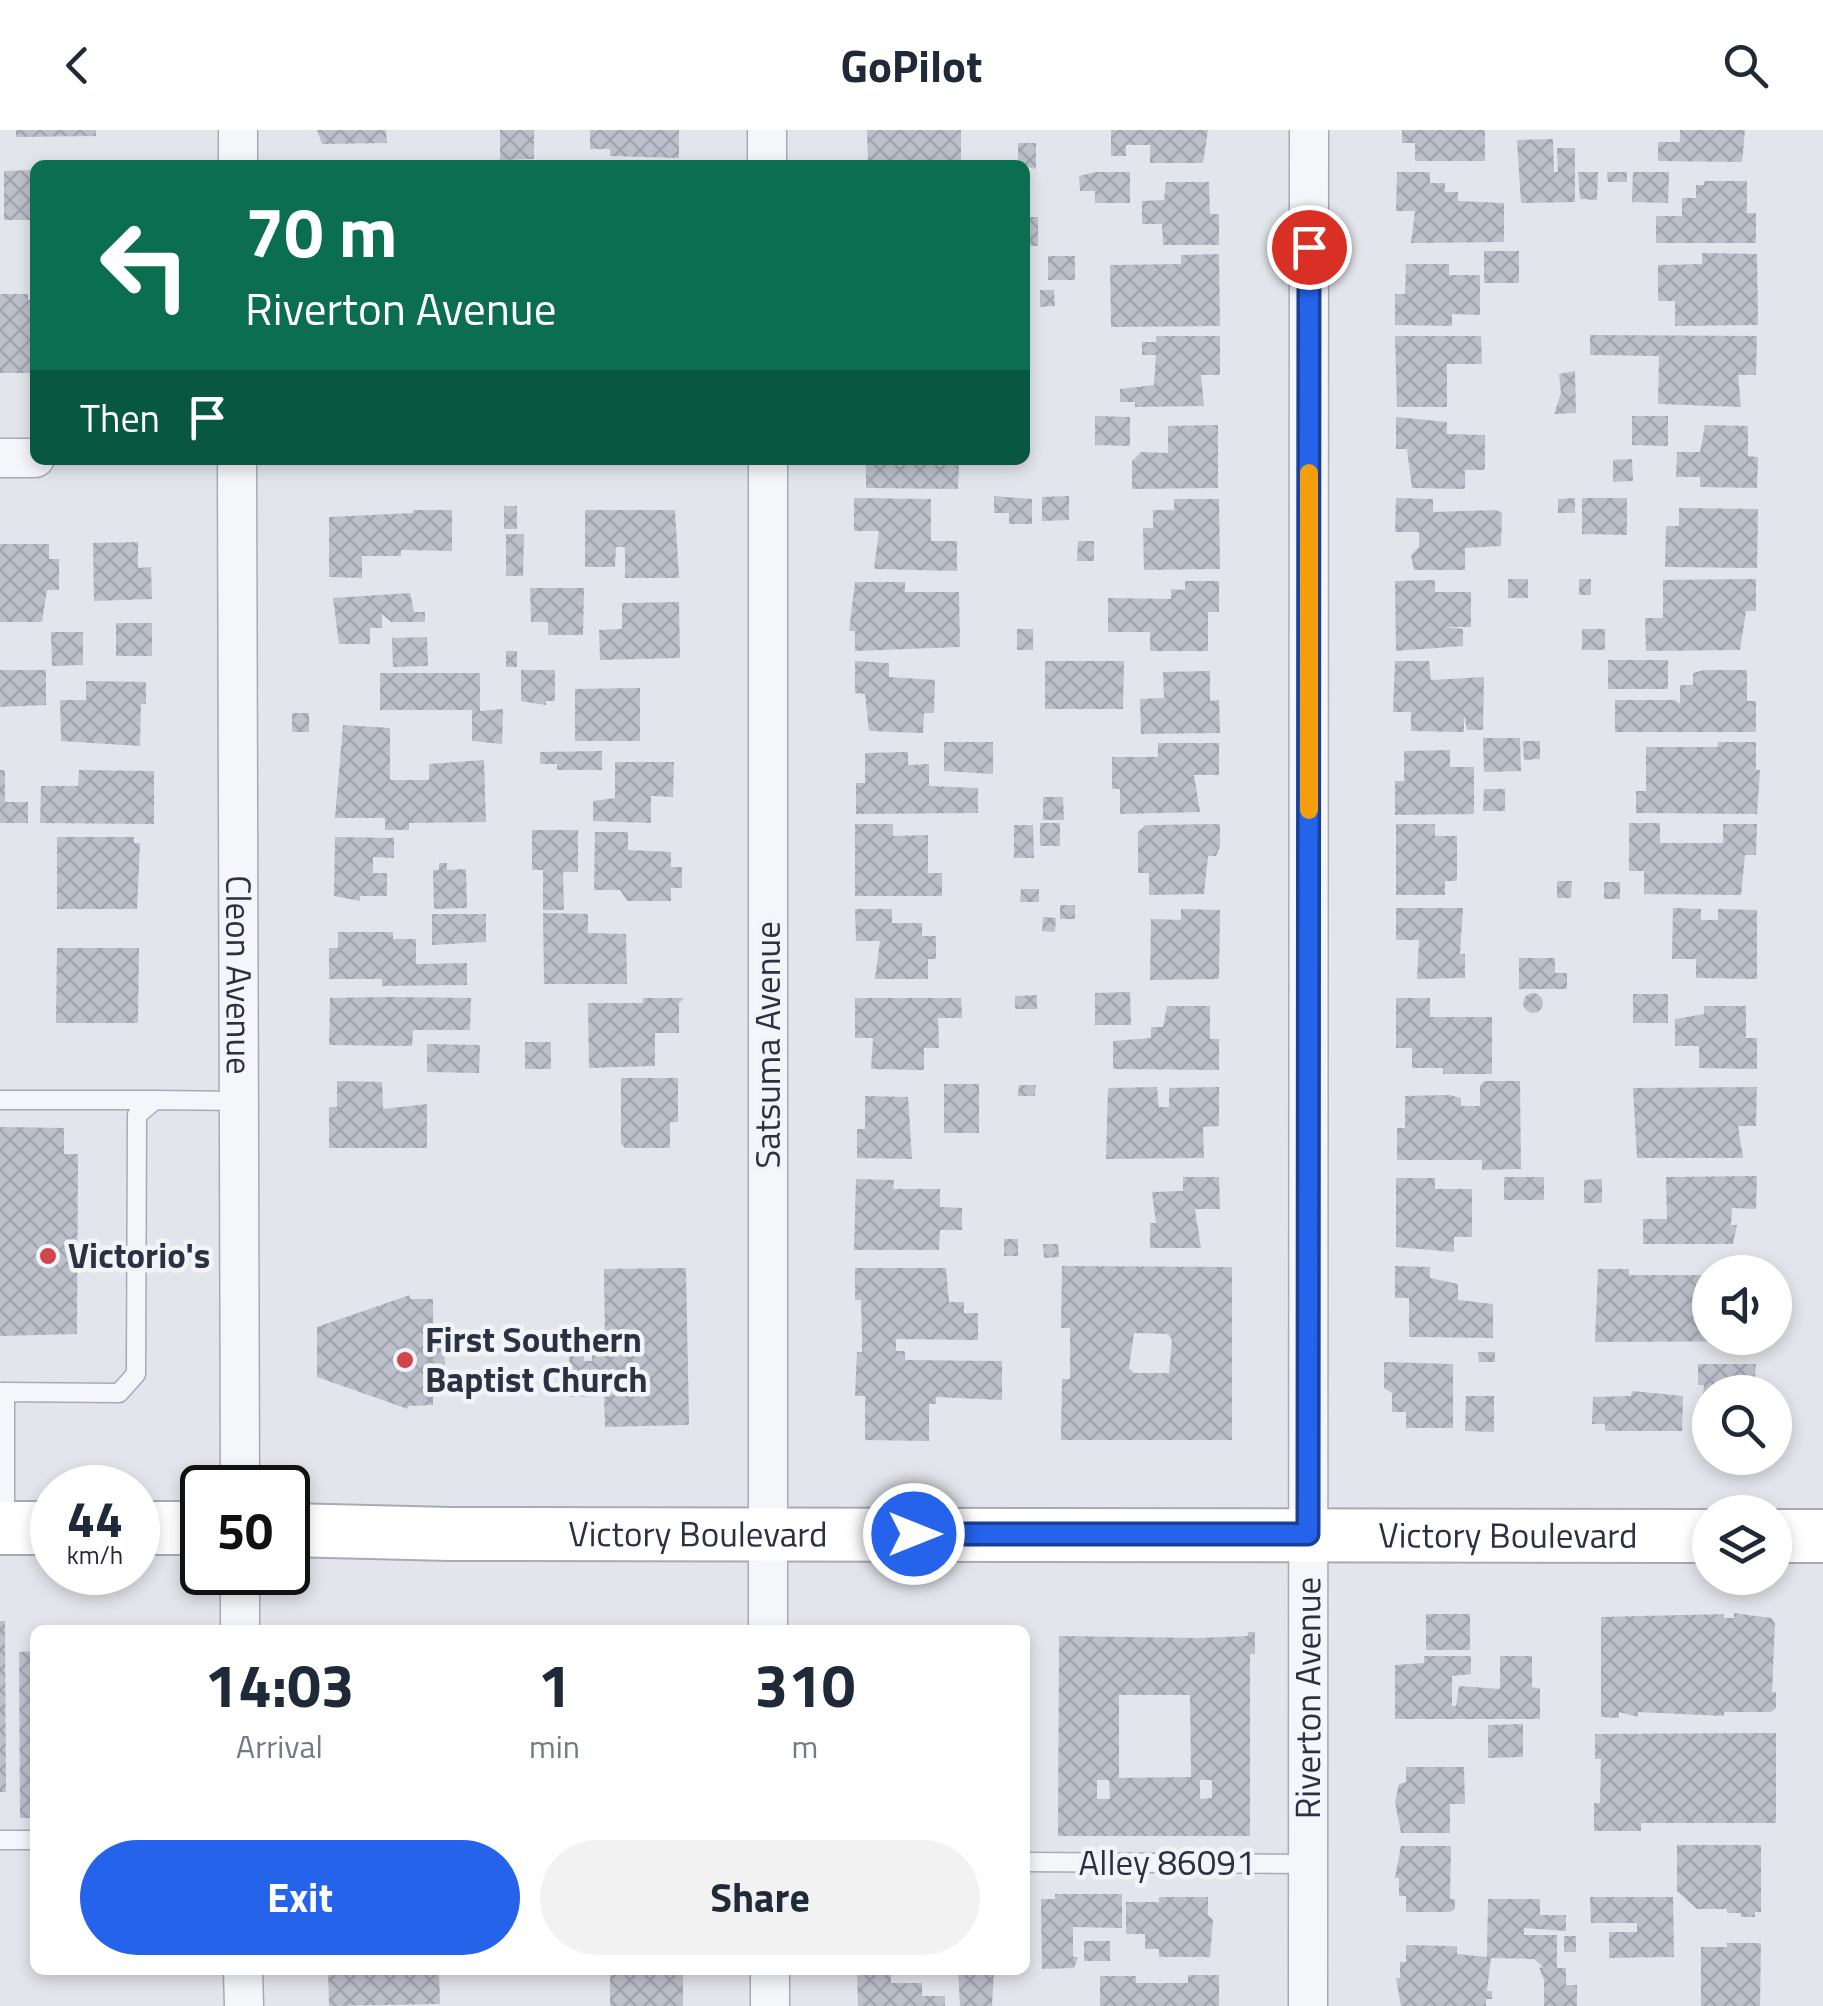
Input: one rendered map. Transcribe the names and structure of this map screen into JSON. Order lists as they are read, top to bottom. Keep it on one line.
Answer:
{"streets":{"main road":["Victory Boulevard"],"street":["Cleon Avenue","Satsuma Avenue","Riverton Avenue"],"lane":["Alley 86091"]},"crossings":[["Satsuma Avenue","Victory Boulevard"],["Victory Boulevard","Riverton Avenue"],["Riverton Avenue","Alley 86091"]],"places":["Victorio's","First Southern Baptist Church"],"page":{"header":"GoPilot","turn":["70 m","Riverton Avenue"],"then":"Then","speed":"44 km/h","limit":"50","eta":["14:03","Arrival","1","min","310","m"],"buttons":["Exit","Share"]}}
